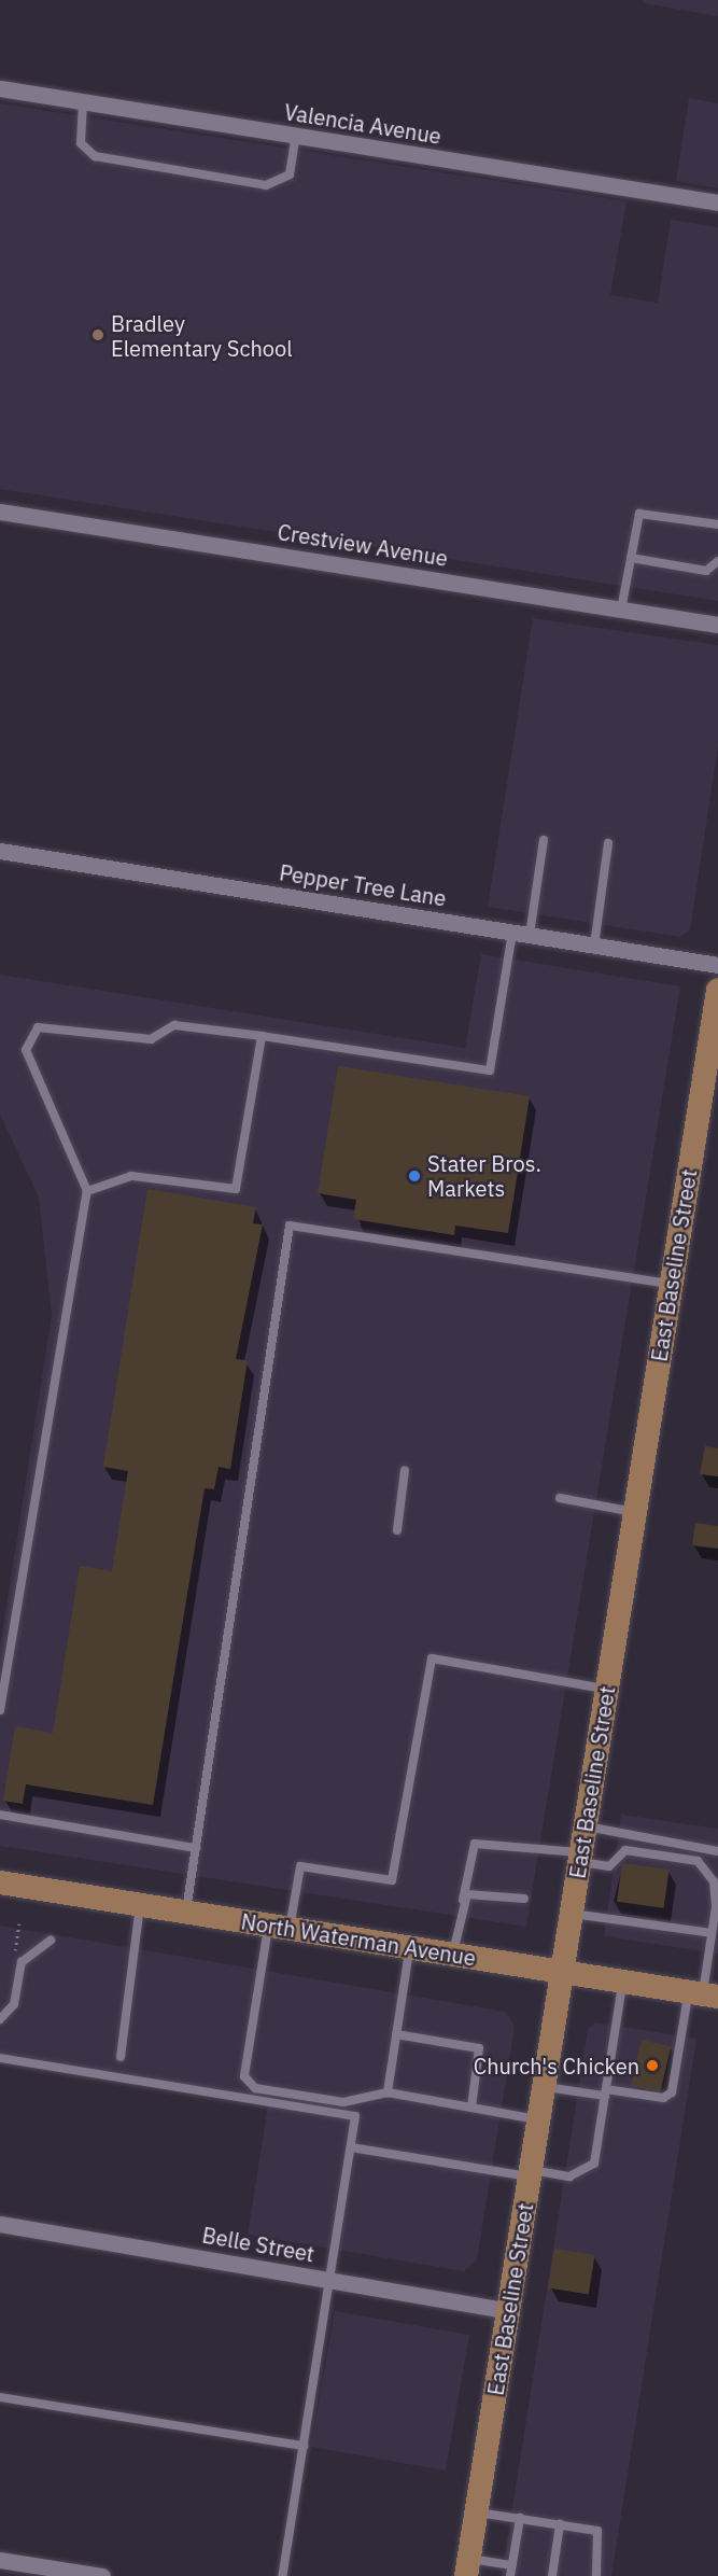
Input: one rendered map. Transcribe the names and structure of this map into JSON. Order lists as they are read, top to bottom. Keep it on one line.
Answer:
{"streets":{"main road":["East Baseline Street","North Waterman Avenue"],"street":["Valencia Avenue","Crestview Avenue","Pepper Tree Lane","Belle Street"]},"crossings":[["East Baseline Street","North Waterman Avenue"],["East Baseline Street","Belle Street"]],"places":["Bradley Elementary School","Stater Bros. Markets","Church's Chicken"]}
